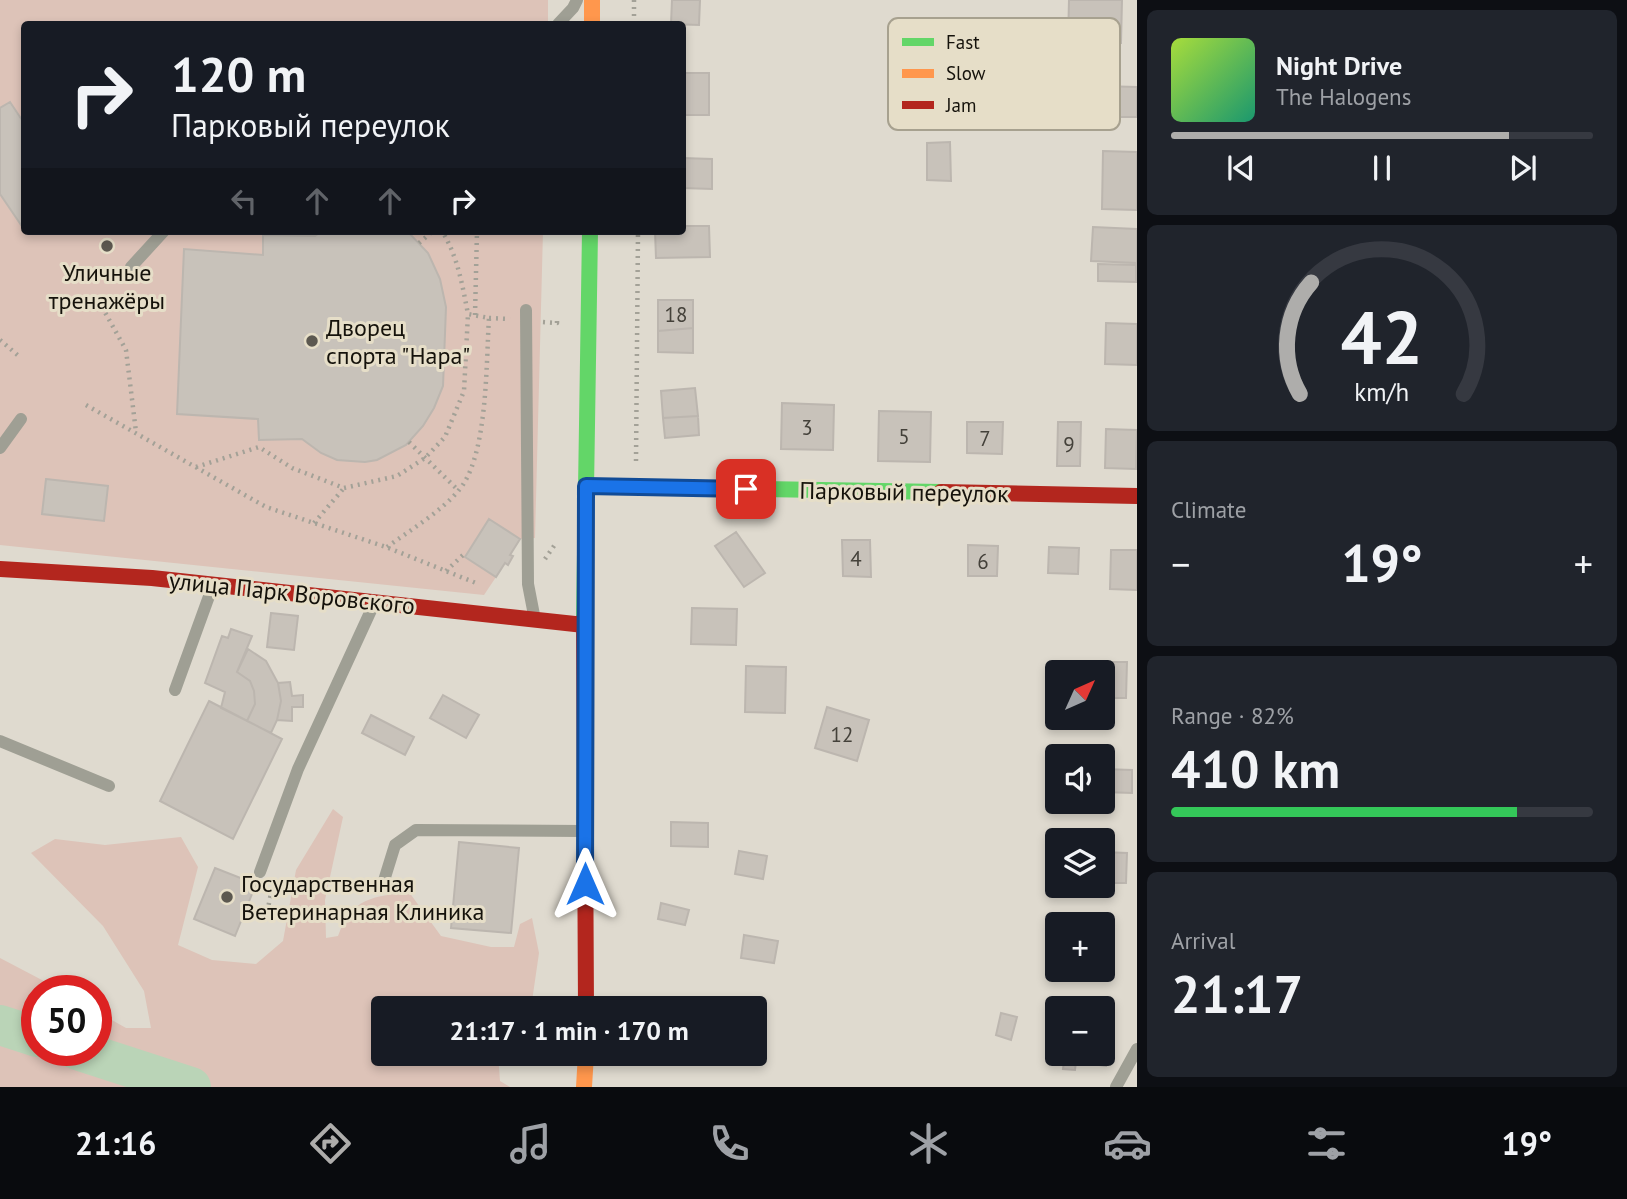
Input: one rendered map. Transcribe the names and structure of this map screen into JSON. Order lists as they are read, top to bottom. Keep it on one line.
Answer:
{"streets":{"street":["Парковый переулок","улица Парк Воровского"]},"places":["Уличные тренажёры","Дворец спорта \"Нара\"","Государственная Ветеринарная Клиника"],"house_numbers":["18","3","5","7","9","4","6","12"],"legend":["Fast","Slow","Jam"],"north":"top right","page":{"turn":["120 m","Парковый переулок"],"song":["Night Drive","The Halogens"],"tile":["Climate",["Range · 82%","410 km"],["Arrival","21:17"]],"heat":["−","19°","+"],"map_buttons":["+","−"],"limit":"50","trip":"21:17 · 1 min · 170 m","tabs":["21:16","19°"],"gauge":["42","km/h"]}}
